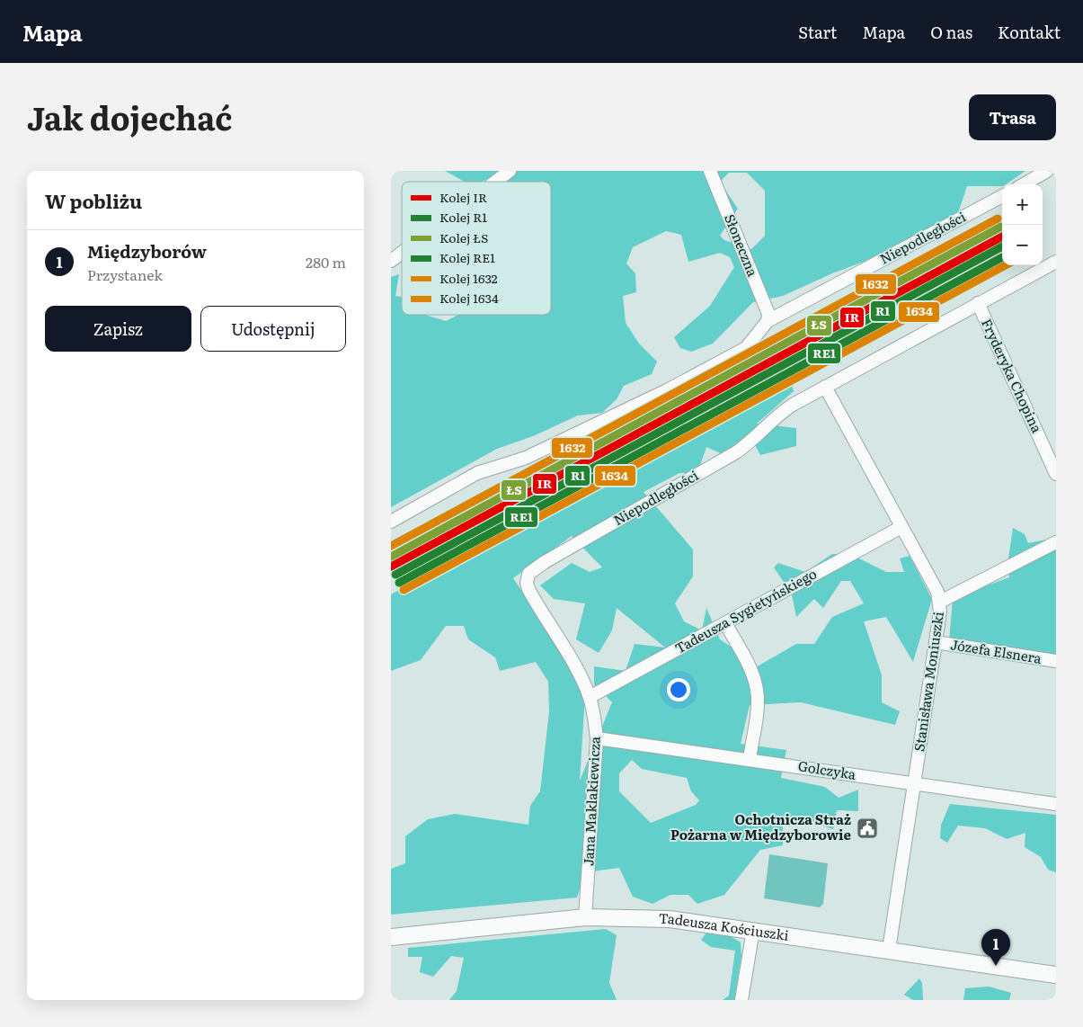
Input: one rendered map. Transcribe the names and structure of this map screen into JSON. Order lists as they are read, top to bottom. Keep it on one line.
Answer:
{"streets":{"main road":["Tadeusza Kościuszki"],"street":["Niepodległości","Słoneczna","Fryderyka Chopina","Tadeusza Sygietyńskiego","Józefa Elsnera","Stanisława Moniuszki","Golczyka","Jana Maklakiewicza"]},"crossings":[["Niepodległości","Słoneczna"],["Niepodległości","Fryderyka Chopina"],["Niepodległości","Stanisława Moniuszki"],["Niepodległości","Jana Maklakiewicza"],["Tadeusza Sygietyńskiego","Stanisława Moniuszki"],["Tadeusza Sygietyńskiego","Jana Maklakiewicza"],["Józefa Elsnera","Stanisława Moniuszki"],["Stanisława Moniuszki","Golczyka"],["Stanisława Moniuszki","Tadeusza Kościuszki"],["Golczyka","Jana Maklakiewicza"],["Jana Maklakiewicza","Tadeusza Kościuszki"]],"places":{"public building":["Ochotnicza Straż Pożarna w Międzyborowie"]},"lines":["rail line 1632","rail line ŁS","rail line IR","rail line R1","rail line RE1","rail line 1634"],"legend":["Kolej IR","Kolej R1","Kolej ŁS","Kolej RE1","Kolej 1632","Kolej 1634"],"page":{"header":"Mapa","nav":["Start","Mapa","O nas","Kontakt"],"title":"Jak dojechać","buttons":["Trasa",["Zapisz","Udostępnij"]],"heading":"W pobliżu","map_buttons":["+","−"],"list":[{"mark":"1","name":"Międzyborów","note":"Przystanek","value":"280 m"}],"pins":"1"}}
